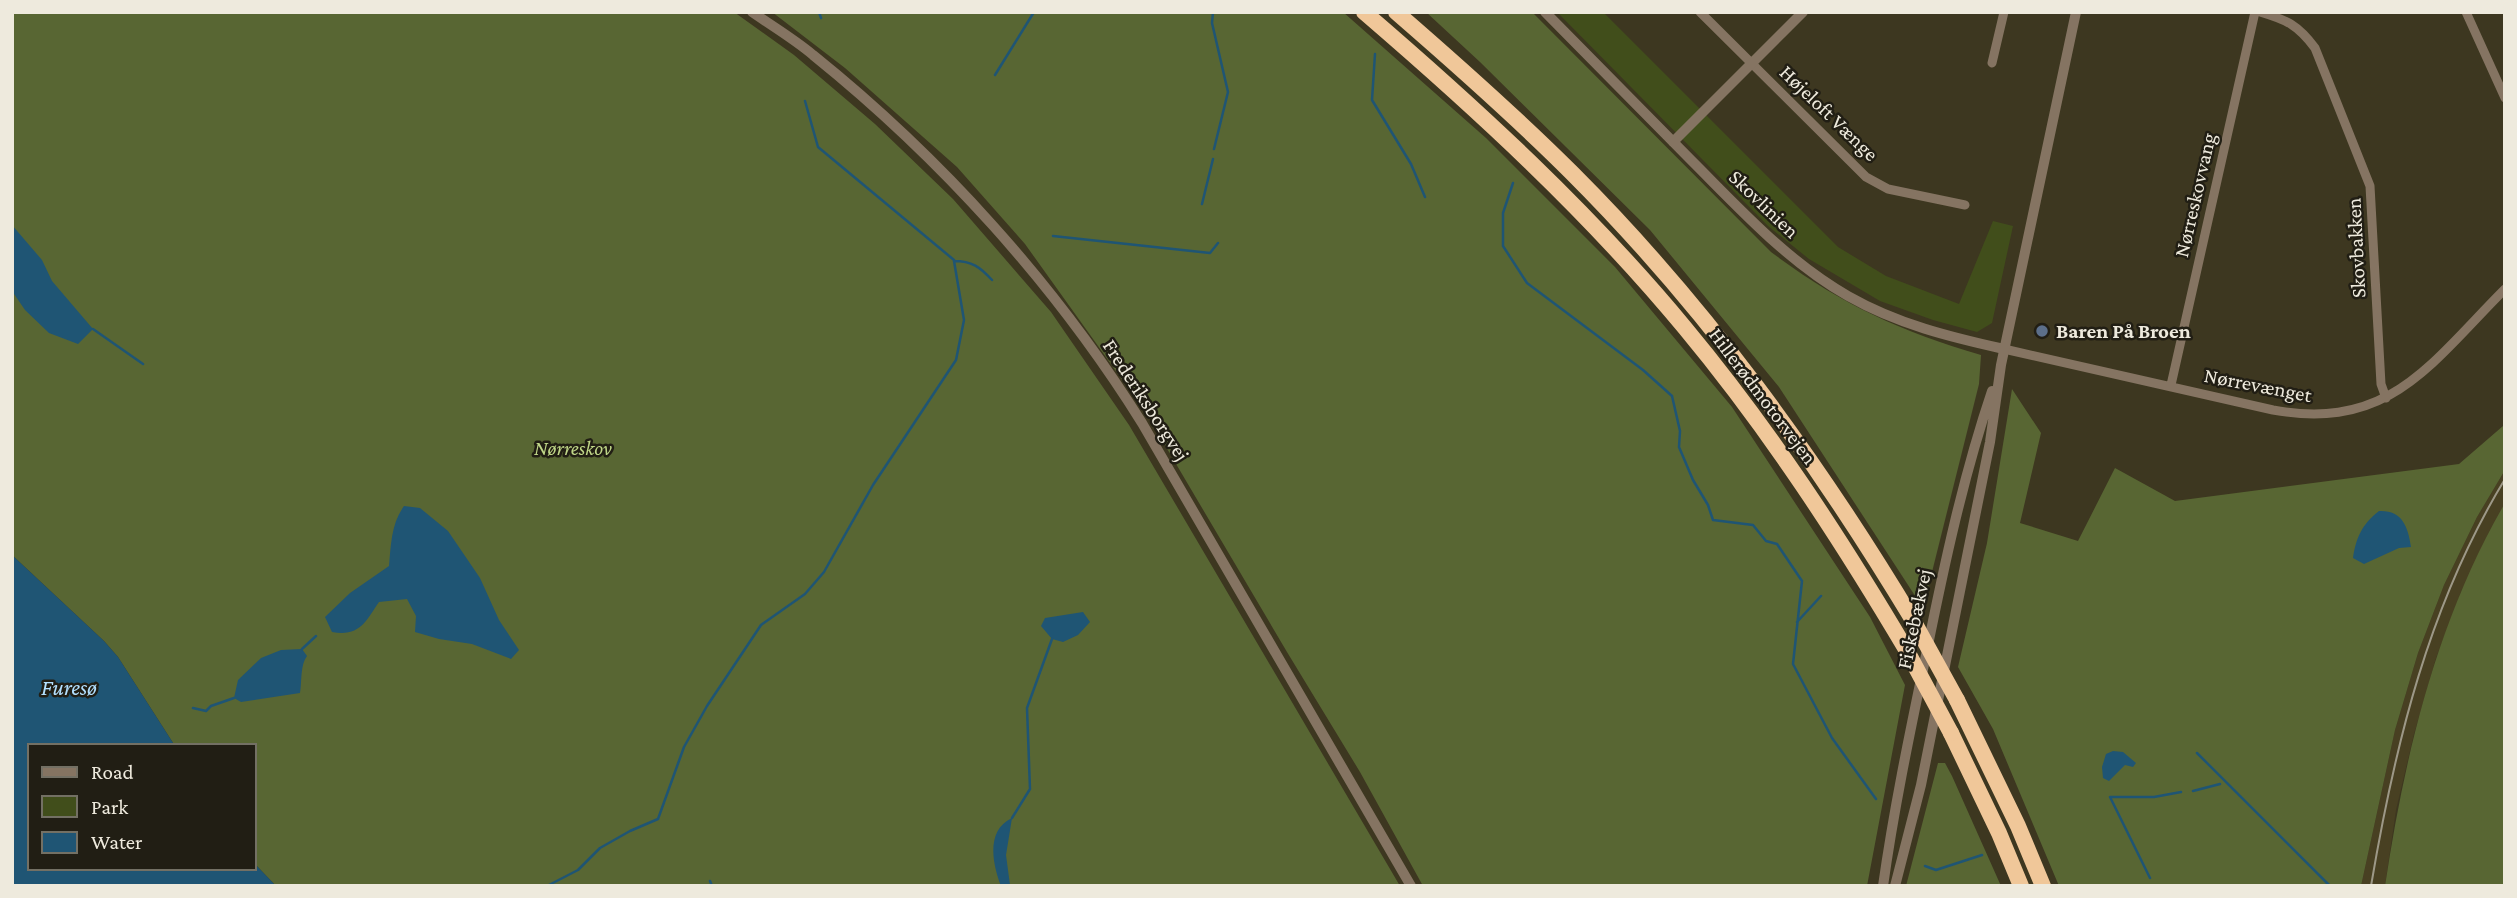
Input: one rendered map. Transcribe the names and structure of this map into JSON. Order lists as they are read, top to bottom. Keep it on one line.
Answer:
{"streets":{"highway":["Hillerødmotorvejen"],"street":["Højeloft Vænge","Nørreskovvang","Skovlinien","Skovbakken","Nørrevænget","Frederiksborgvej","Fiskebækvej"]},"crossings":[["Højeloft Vænge","Skovlinien"],["Nørreskovvang","Skovbakken"],["Nørreskovvang","Nørrevænget"],["Skovlinien","Nørrevænget"],["Skovlinien","Fiskebækvej"],["Skovbakken","Nørrevænget"],["Nørrevænget","Fiskebækvej"]],"water":["Furesø"],"parks":["Nørreskov"],"places":["Baren På Broen"],"legend":["Road","Park","Water"]}
